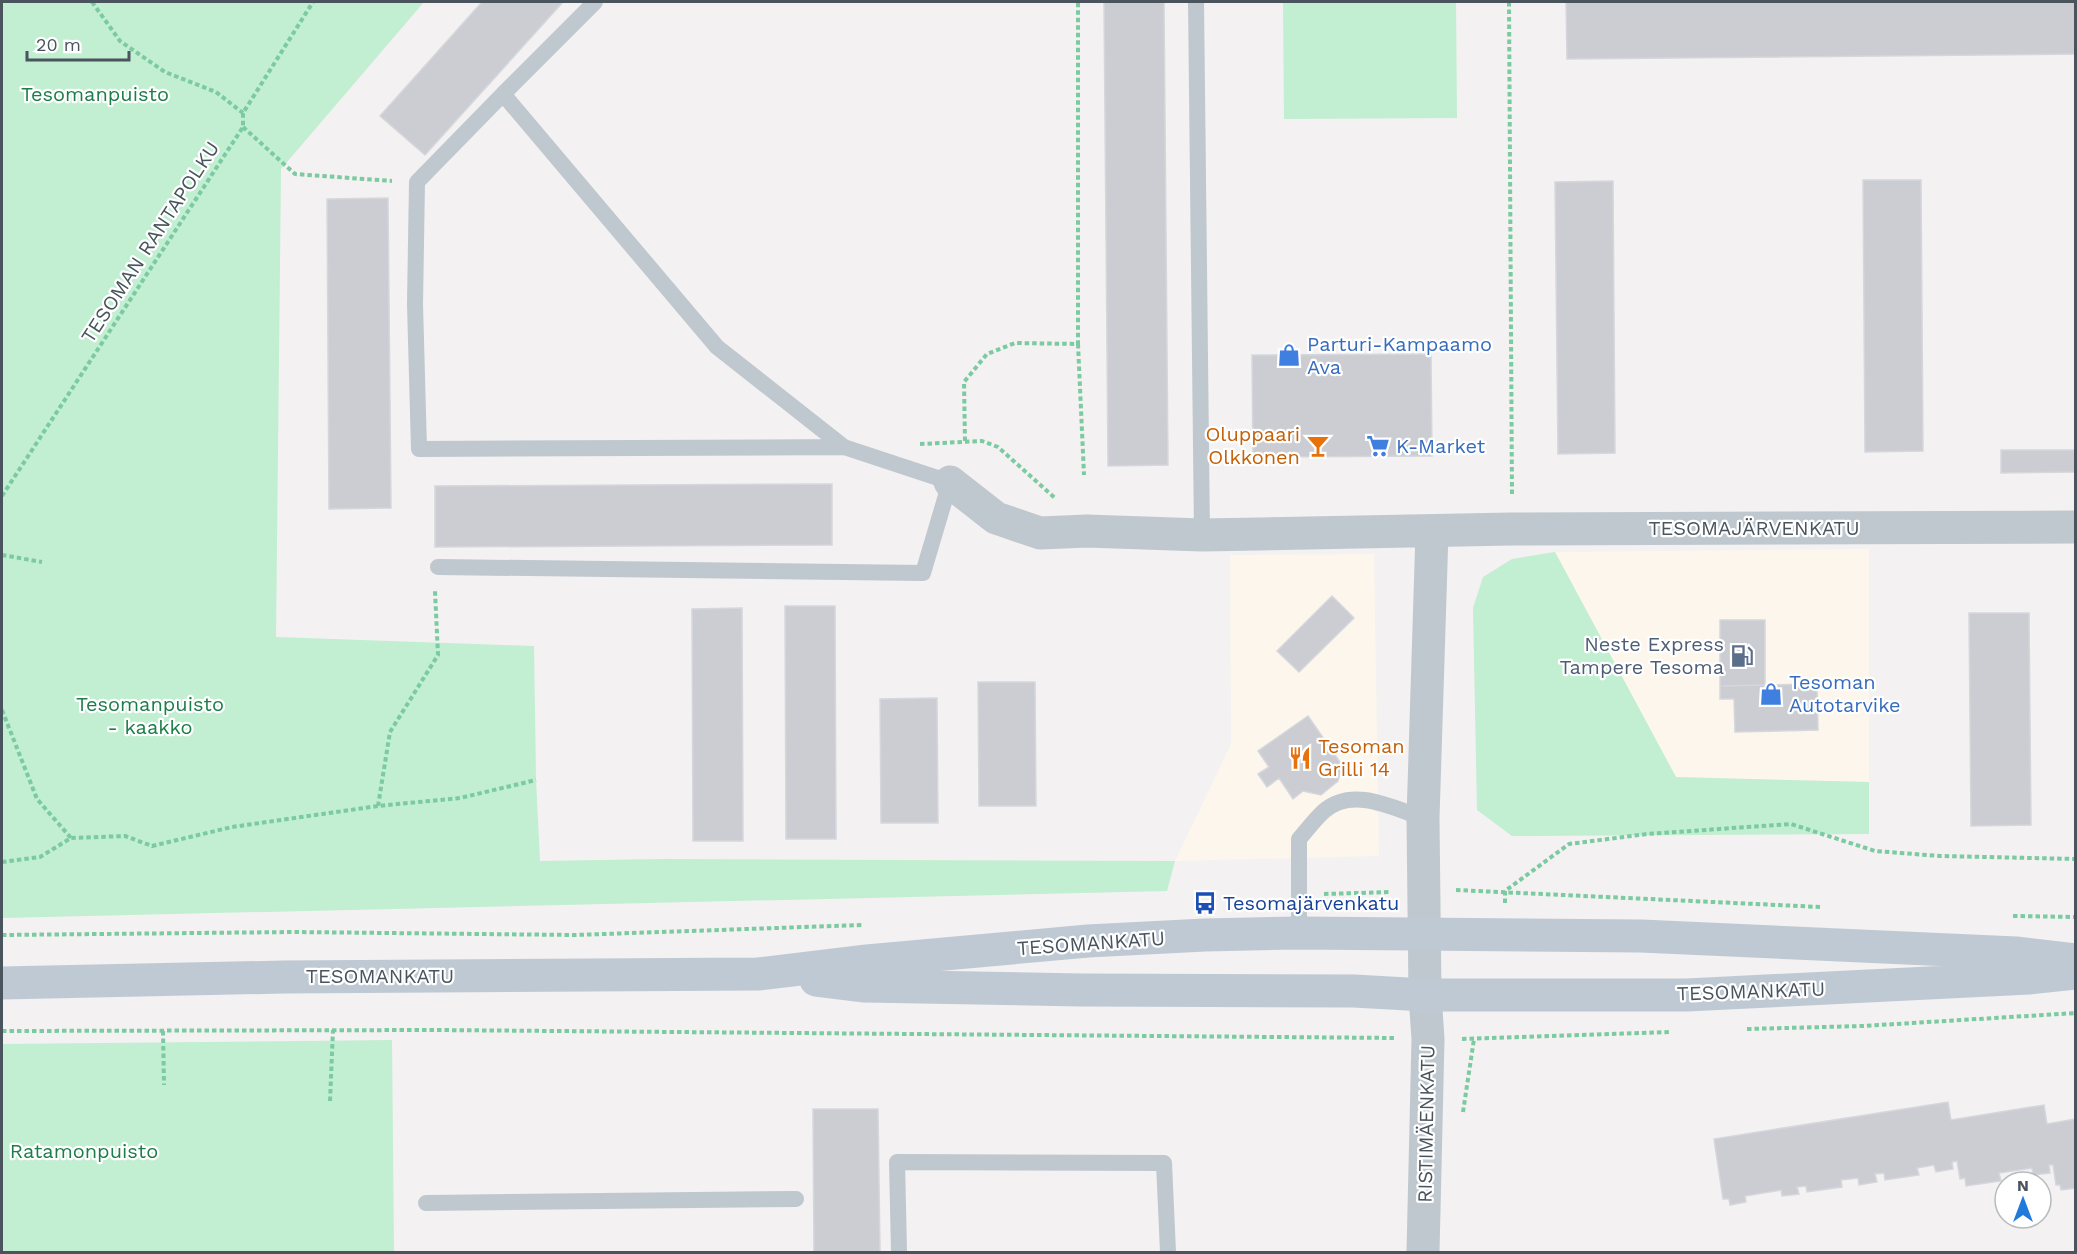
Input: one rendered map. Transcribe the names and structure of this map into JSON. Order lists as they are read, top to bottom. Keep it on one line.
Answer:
{"streets":{"main road":["TESOMANKATU"],"street":["TESOMAJÄRVENKATU","RISTIMÄENKATU"],"path":["TESOMAN RANTAPOLKU"]},"crossings":[["TESOMANKATU","RISTIMÄENKATU"]],"parks":["Tesomanpuisto","Tesomanpuisto - kaakko","Ratamonpuisto"],"places":{"shop":["Parturi-Kampaamo Ava","Tesoman Autotarvike"],"bar":["Oluppaari Olkkonen"],"supermarket":["K-Market"],"fuel station":["Neste Express Tampere Tesoma"],"restaurant":["Tesoman Grilli 14"],"bus stop":["Tesomajärvenkatu"]},"scale_bar":"20 m","north":"top"}
